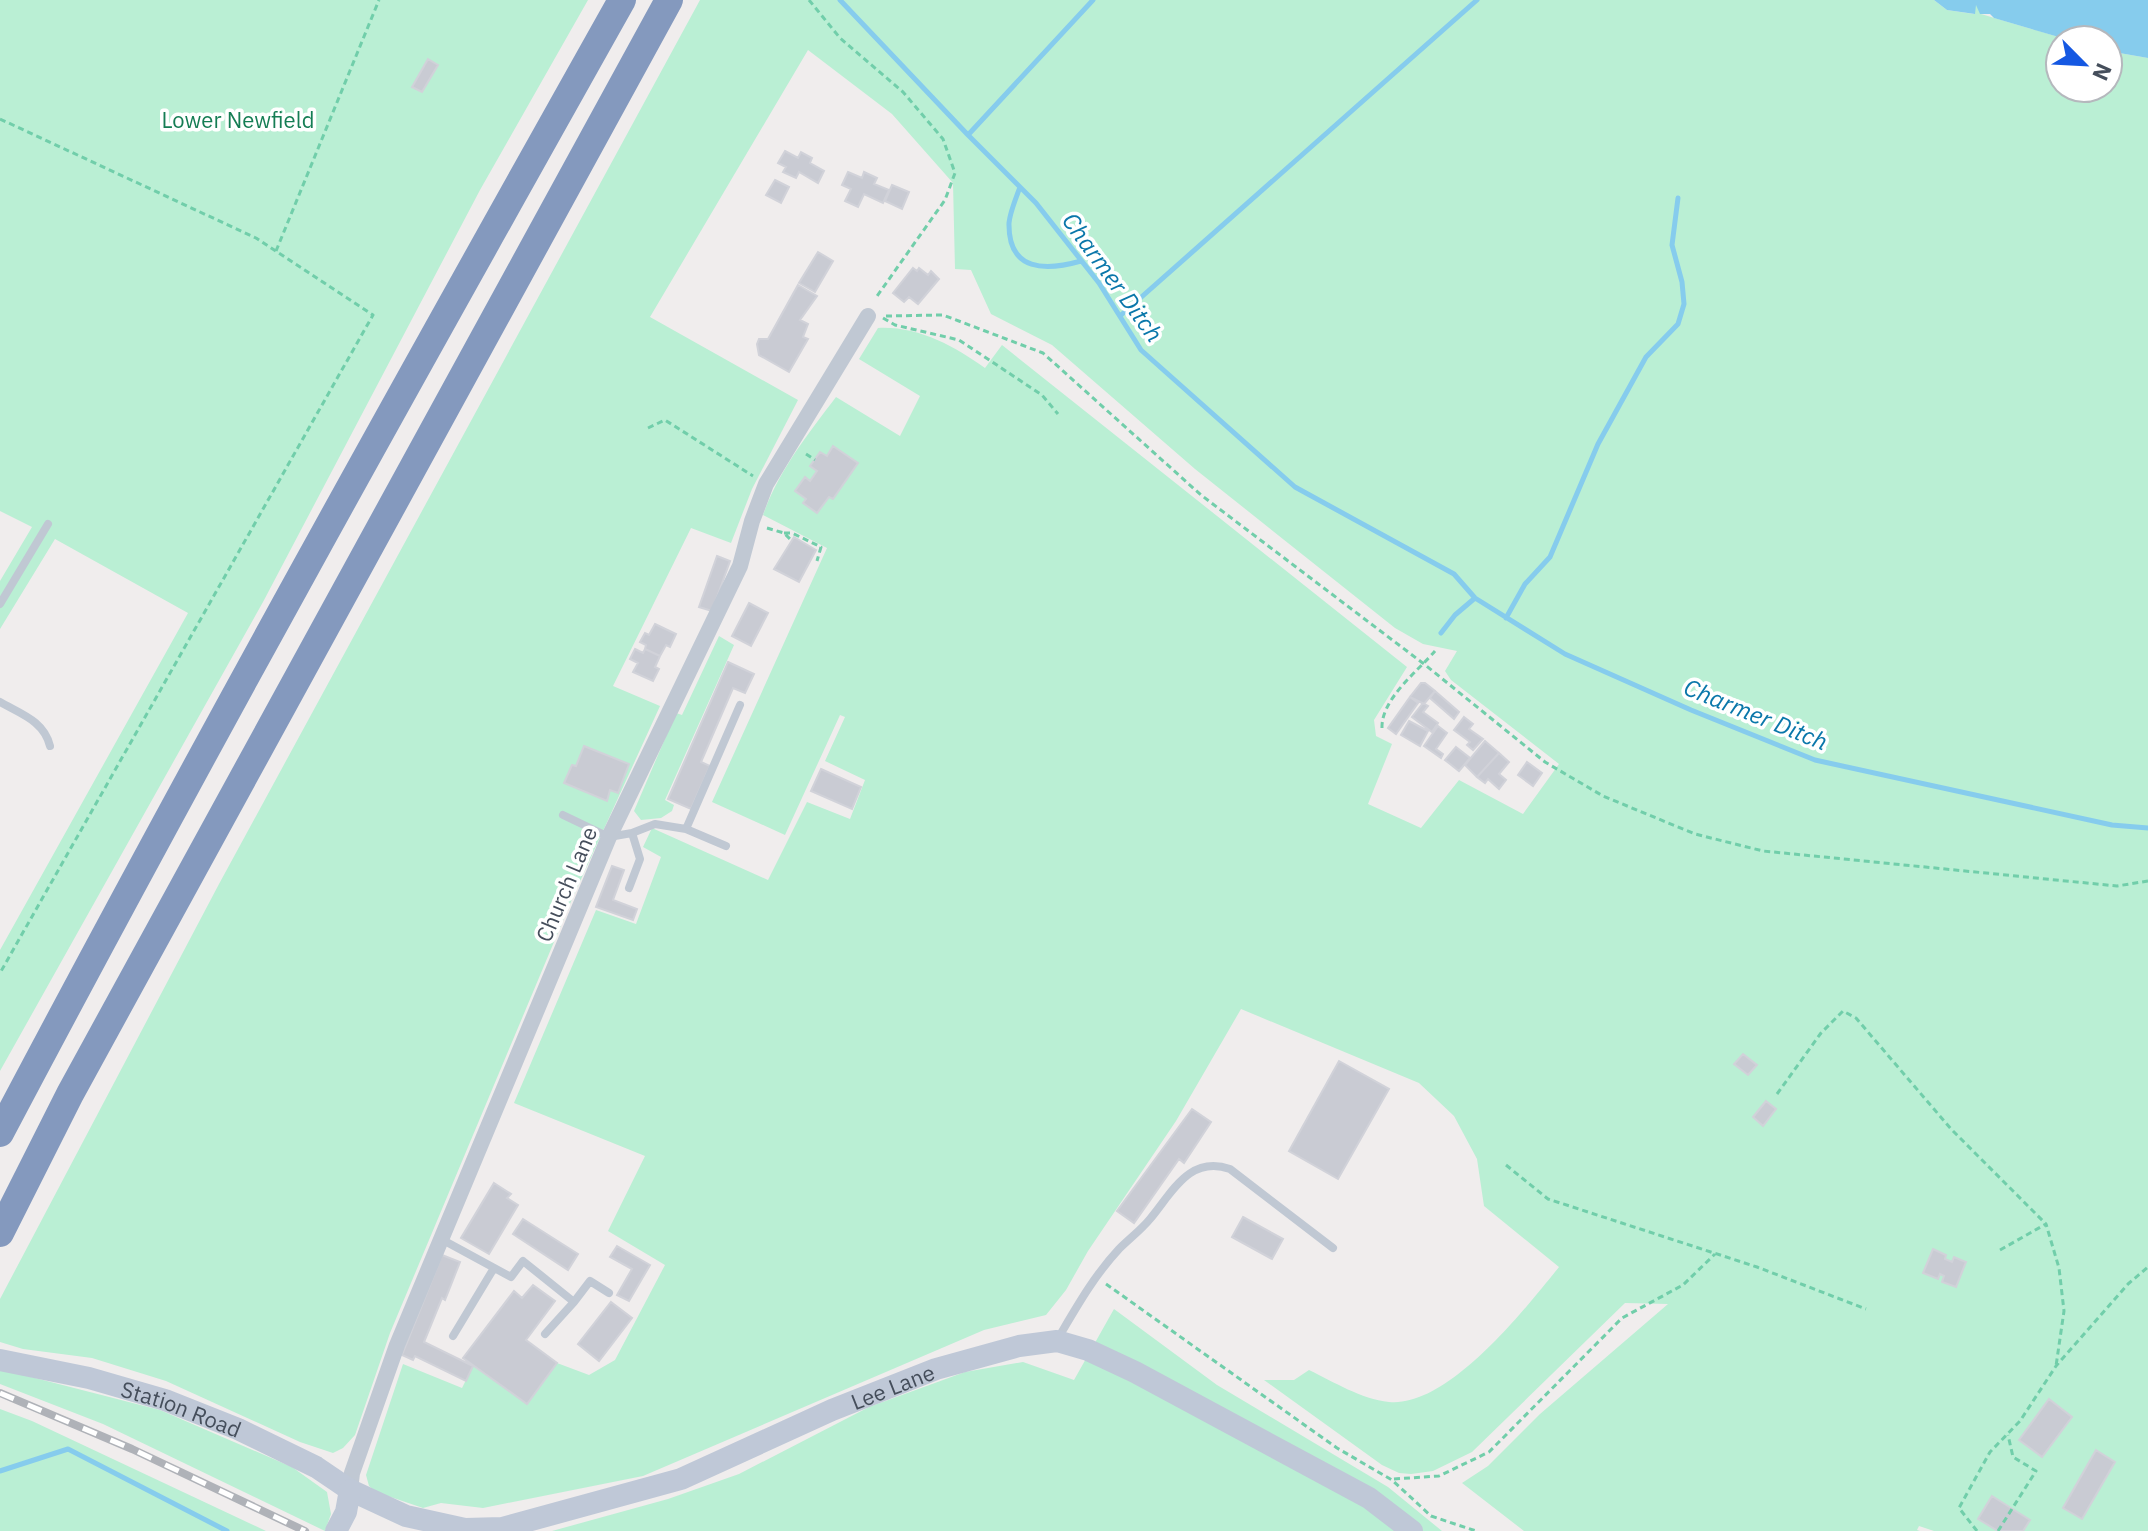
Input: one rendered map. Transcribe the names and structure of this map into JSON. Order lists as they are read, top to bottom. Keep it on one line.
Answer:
{"streets":{"street":["Church Lane","Lee Lane","Station Road"]},"crossings":[["Church Lane","Lee Lane"],["Church Lane","Station Road"],["Lee Lane","Station Road"]],"water":["Charmer Ditch"],"parks":["Lower Newfield"],"north":"bottom right"}
